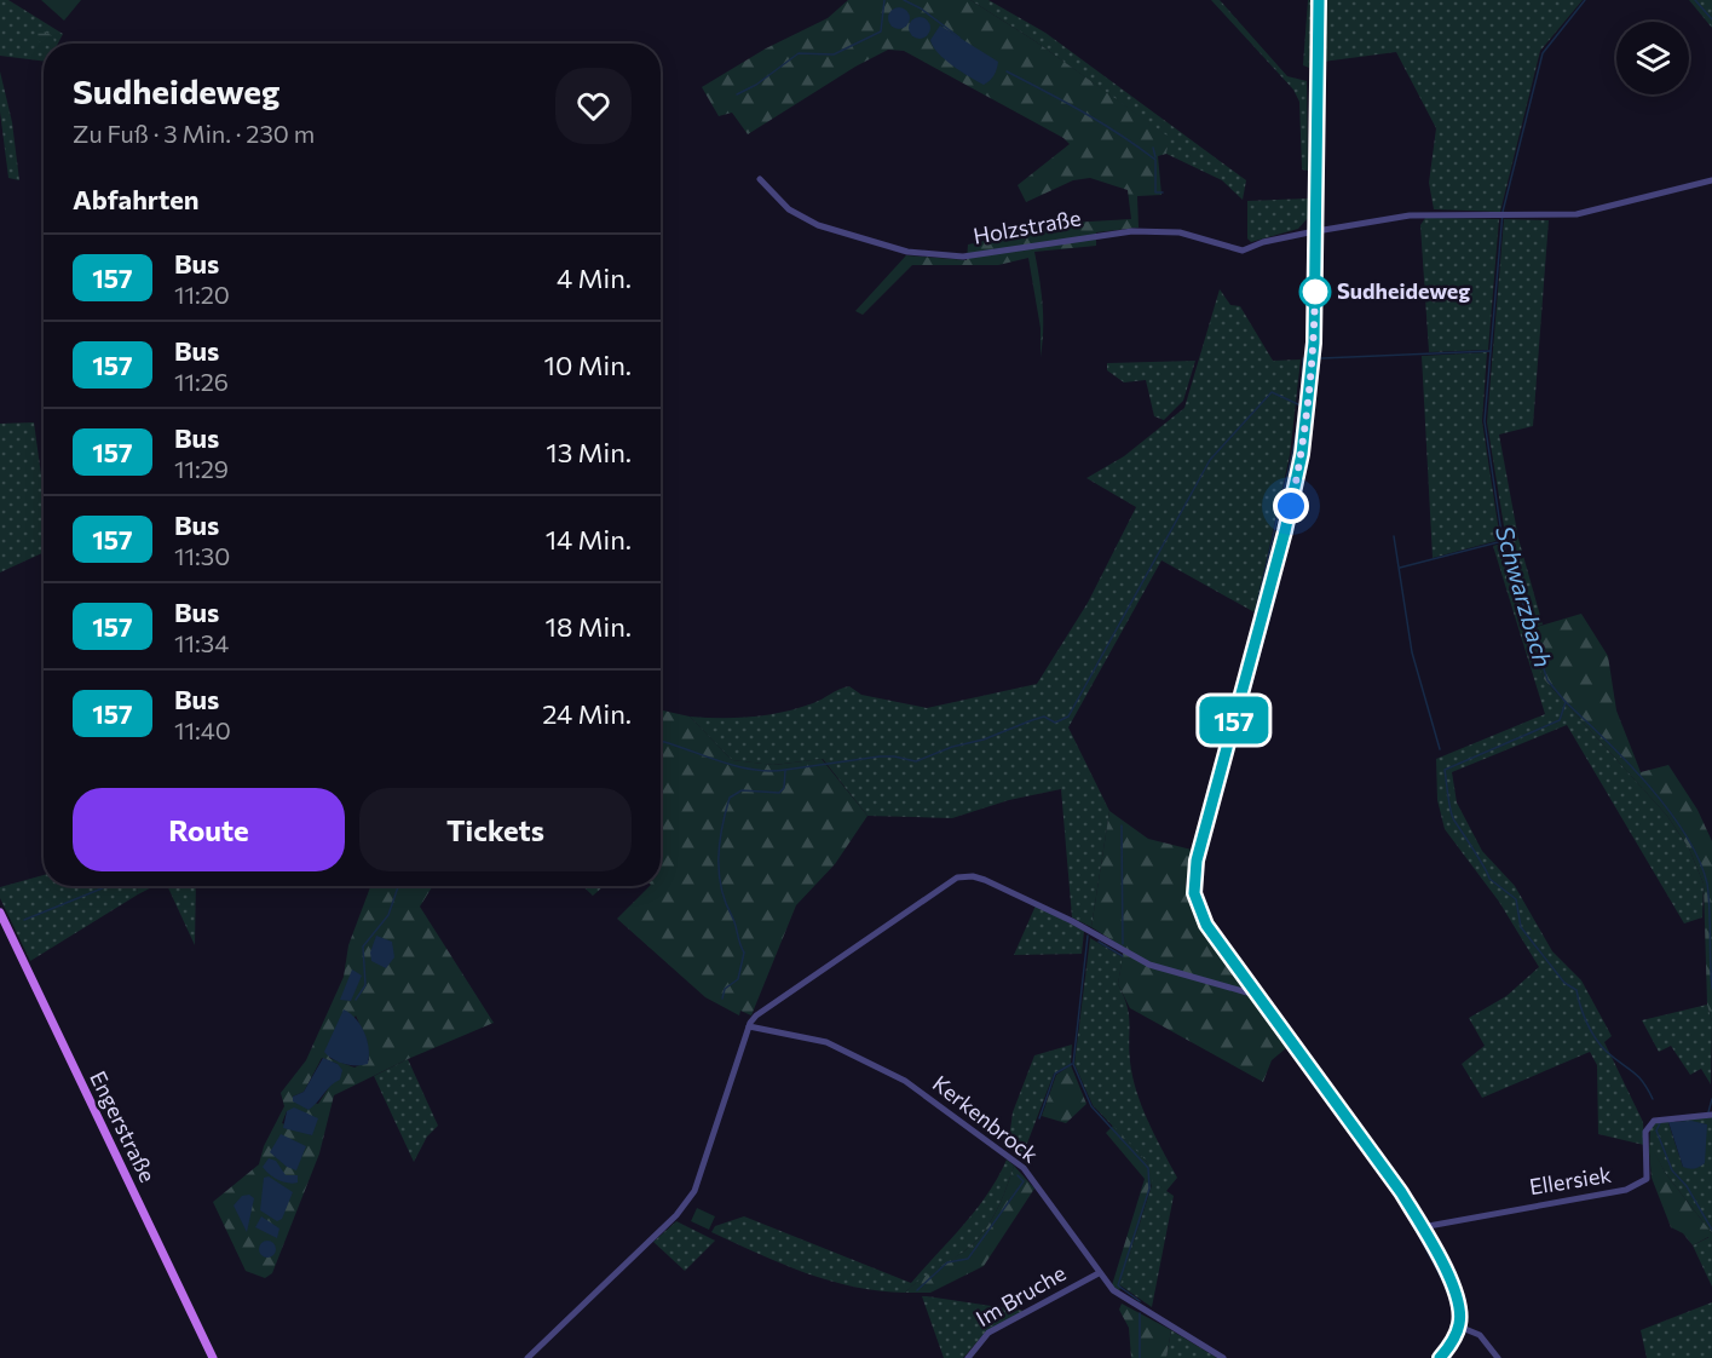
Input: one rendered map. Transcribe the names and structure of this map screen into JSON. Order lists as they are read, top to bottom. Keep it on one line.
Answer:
{"streets":{"main road":["Engerstraße"],"street":["Holzstraße","Kerkenbrock","Ellersiek","Im Bruche"]},"crossings":[["Kerkenbrock","Im Bruche"]],"water":["Schwarzbach"],"places":["Sudheideweg"],"lines":["bus line 157"],"page":{"on_map":"157","heading":[["Sudheideweg","Zu Fuß · 3 Min. · 230 m"],"Abfahrten"],"list":[{"mark":"157","name":"Bus","note":"11:20","value":"4 Min."},{"mark":"157","name":"Bus","note":"11:26","value":"10 Min."},{"mark":"157","name":"Bus","note":"11:29","value":"13 Min."},{"mark":"157","name":"Bus","note":"11:30","value":"14 Min."},{"mark":"157","name":"Bus","note":"11:34","value":"18 Min."},{"mark":"157","name":"Bus","note":"11:40","value":"24 Min."}],"buttons":["Route","Tickets"]}}
